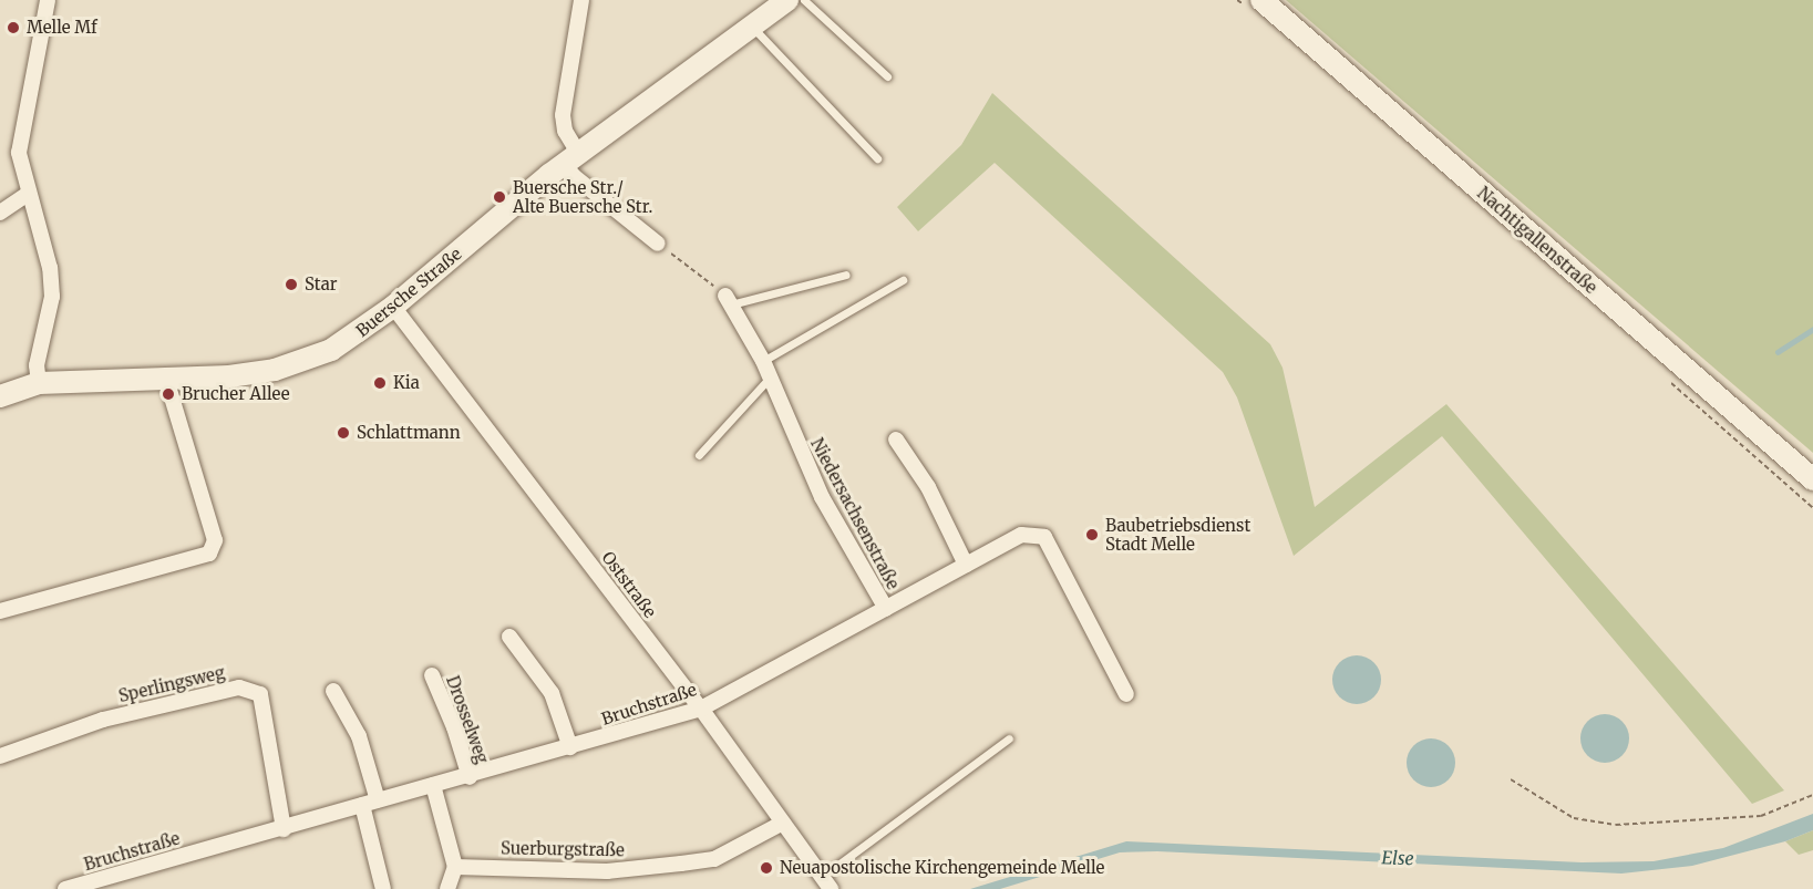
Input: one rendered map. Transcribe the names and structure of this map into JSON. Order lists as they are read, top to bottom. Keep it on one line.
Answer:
{"streets":{"main road":["Nachtigallenstraße","Buersche Straße"],"street":["Niedersachsenstraße","Oststraße","Sperlingsweg","Bruchstraße","Drosselweg","Suerburgstraße"]},"crossings":[["Buersche Straße","Oststraße"],["Niedersachsenstraße","Bruchstraße"],["Oststraße","Bruchstraße"],["Oststraße","Suerburgstraße"],["Sperlingsweg","Bruchstraße"],["Bruchstraße","Drosselweg"]],"water":["Else"],"places":["Melle Mf","Buersche Str./ Alte Buersche Str.","Star","Kia","Brucher Allee","Schlattmann","Baubetriebsdienst Stadt Melle","Neuapostolische Kirchengemeinde Melle"]}
